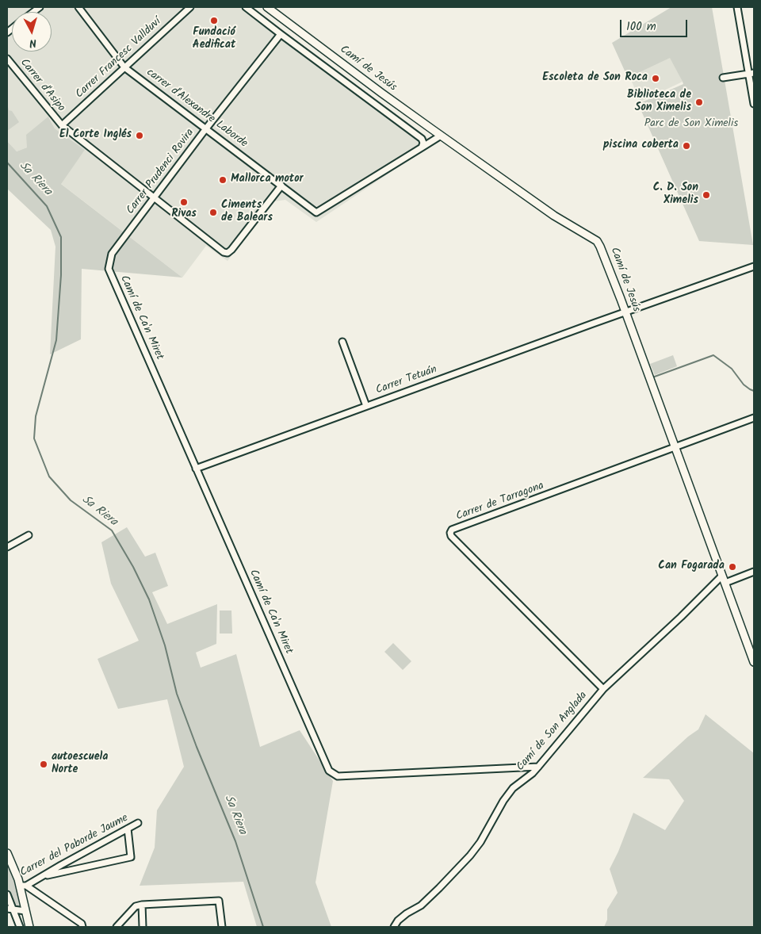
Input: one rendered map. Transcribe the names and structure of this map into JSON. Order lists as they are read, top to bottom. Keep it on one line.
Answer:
{"streets":{"street":["Carrer Francesc Vallduví","Camí de Jesús","Carrer d'Asipo","carrer d'Alexandre Laborde","Carrer Prudenci Rovira","Camí de Ca'n Miret","Carrer Tetuán","Carrer de Tarragona","Camí de Son Anglada","Carrer del Paborde Jaume"]},"crossings":[["Carrer Francesc Vallduví","Carrer d'Asipo"],["Carrer Francesc Vallduví","carrer d'Alexandre Laborde"],["Camí de Jesús","Carrer Tetuán"],["Camí de Jesús","Carrer de Tarragona"],["Camí de Jesús","Camí de Son Anglada"],["Carrer d'Asipo","carrer d'Alexandre Laborde"],["Carrer d'Asipo","Carrer Prudenci Rovira"],["carrer d'Alexandre Laborde","Carrer Prudenci Rovira"],["Carrer Prudenci Rovira","Camí de Ca'n Miret"],["Camí de Ca'n Miret","Carrer Tetuán"],["Camí de Ca'n Miret","Camí de Son Anglada"],["Carrer de Tarragona","Camí de Son Anglada"]],"water":["Sa Riera"],"parks":["Parc de Son Ximelis"],"places":["Fundació Aedificat","Escoleta de Son Roca","Biblioteca de Son Ximelis","El Corte Inglés","piscina coberta","Mallorca motor","C. D. Son Ximelis","Rivas","Ciments de Balears","Can Fogarada","autoescuela Norte"],"scale_bar":"100 m","north":"bottom"}
